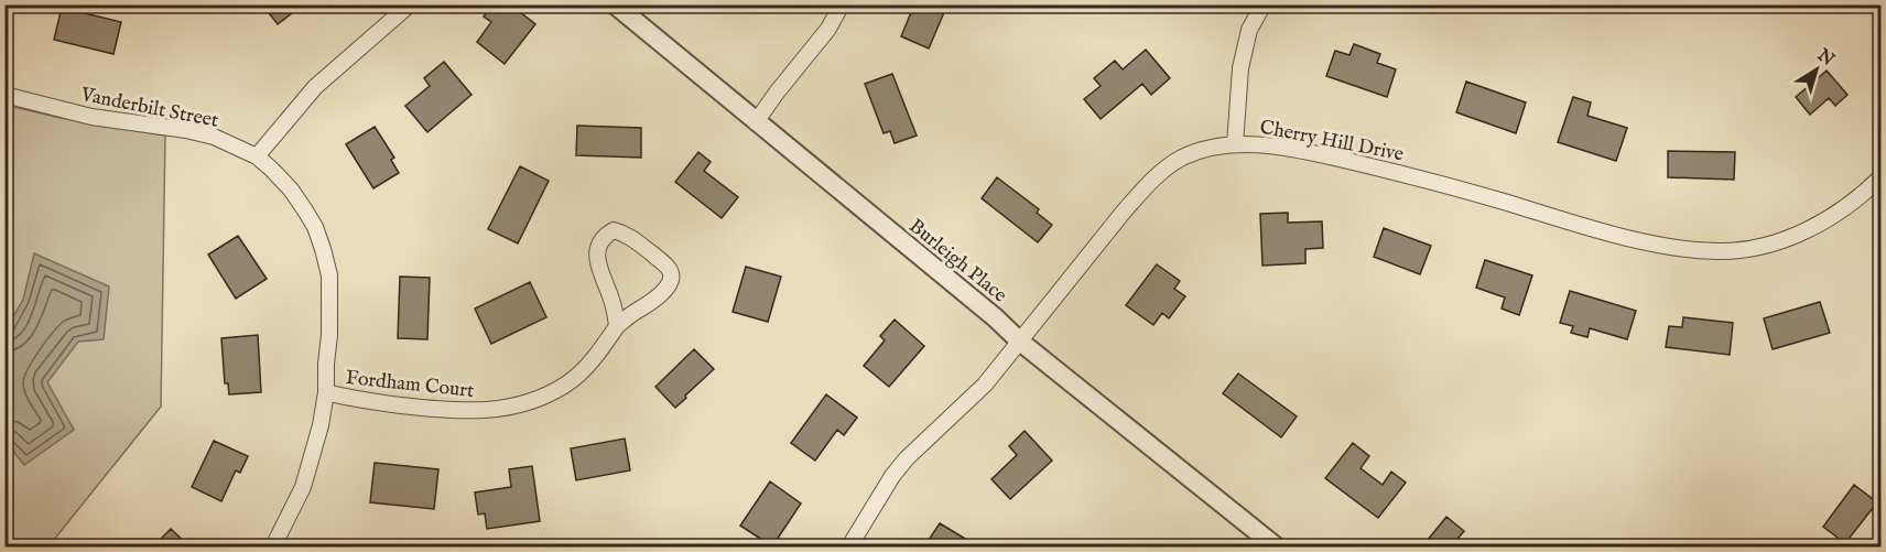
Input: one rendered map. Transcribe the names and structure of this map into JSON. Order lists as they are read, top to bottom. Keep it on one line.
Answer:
{"streets":{"street":["Vanderbilt Street","Cherry Hill Drive","Burleigh Place","Fordham Court"]},"crossings":[["Vanderbilt Street","Fordham Court"],["Cherry Hill Drive","Burleigh Place"]],"north":"top right"}
